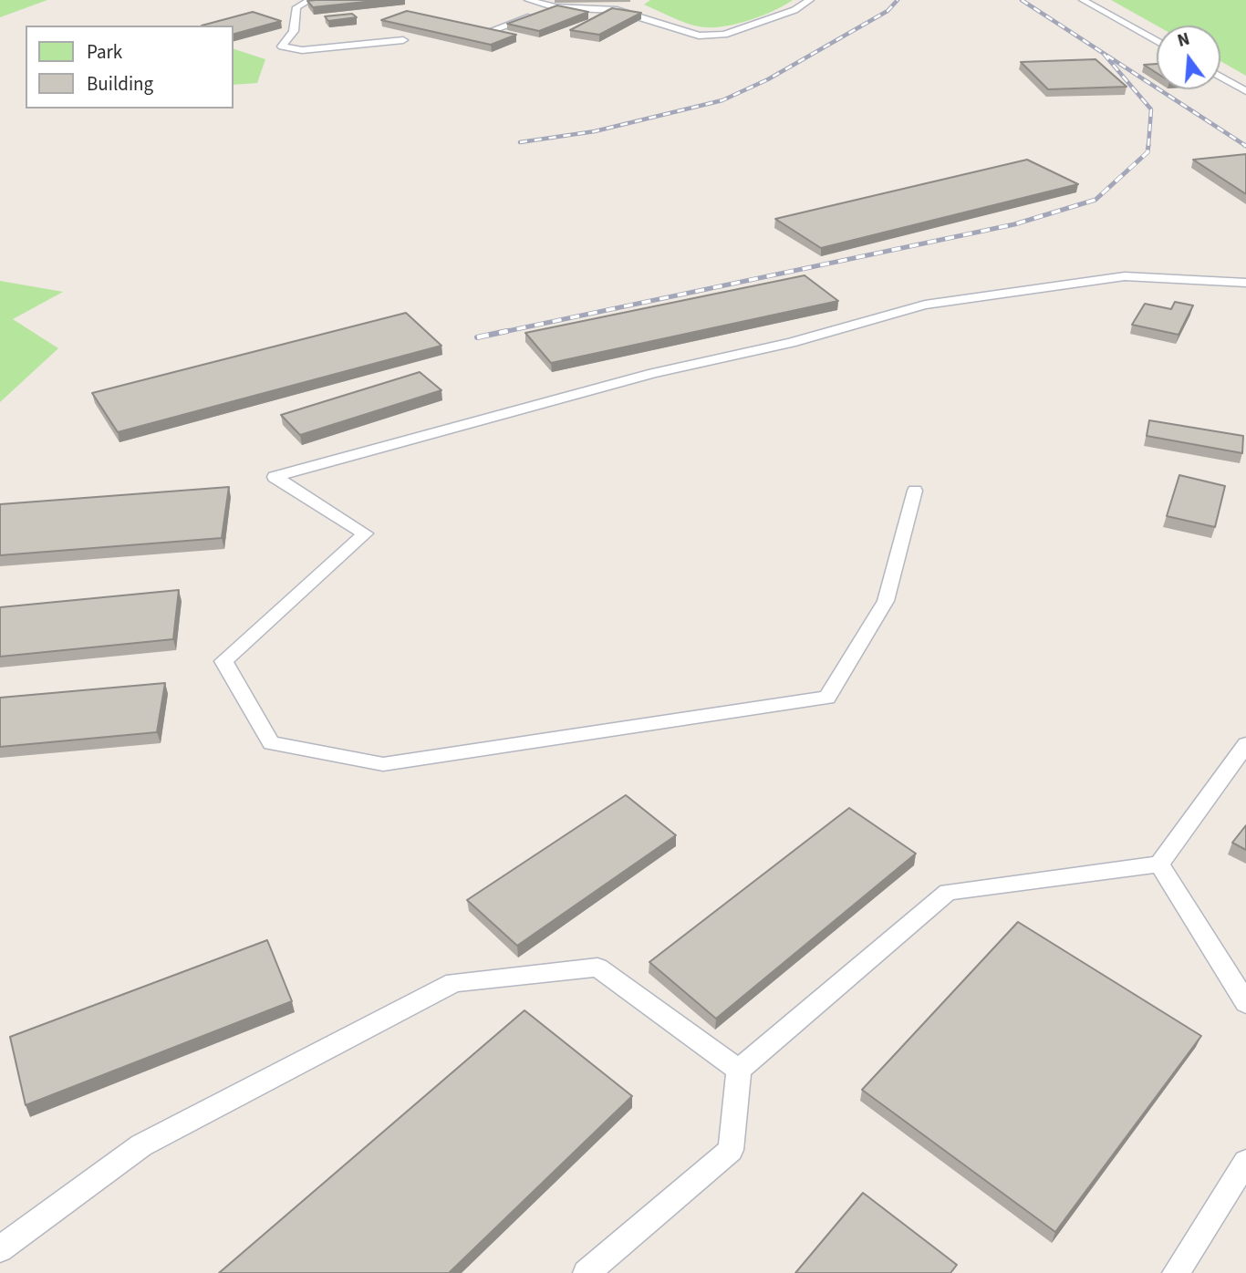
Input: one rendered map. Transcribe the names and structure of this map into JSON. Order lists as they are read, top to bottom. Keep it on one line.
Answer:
{"legend":["Park","Building"],"north":"top"}
